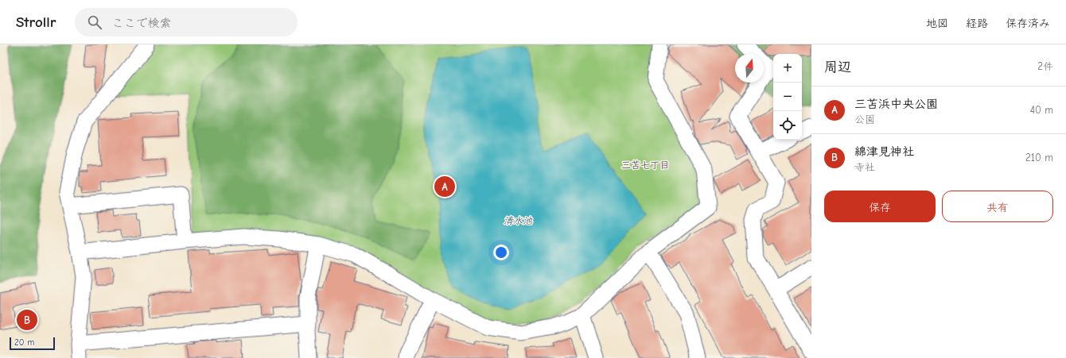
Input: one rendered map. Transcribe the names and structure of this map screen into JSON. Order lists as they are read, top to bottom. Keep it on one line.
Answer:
{"districts":["三苫七丁目"],"water":["清水池"],"scale_bar":"20 m","north":"top","page":{"header":"Strollr","search":"ここで検索","nav":["地図","経路","保存済み"],"heading":["周辺","2件"],"map_buttons":["+","−"],"list":[{"mark":"A","name":"三苫浜中央公園","note":"公園","value":"40 m"},{"mark":"B","name":"綿津見神社","note":"寺社","value":"210 m"}],"pins":["A","B"],"buttons":["保存","共有"],"scale":"20 m"}}
